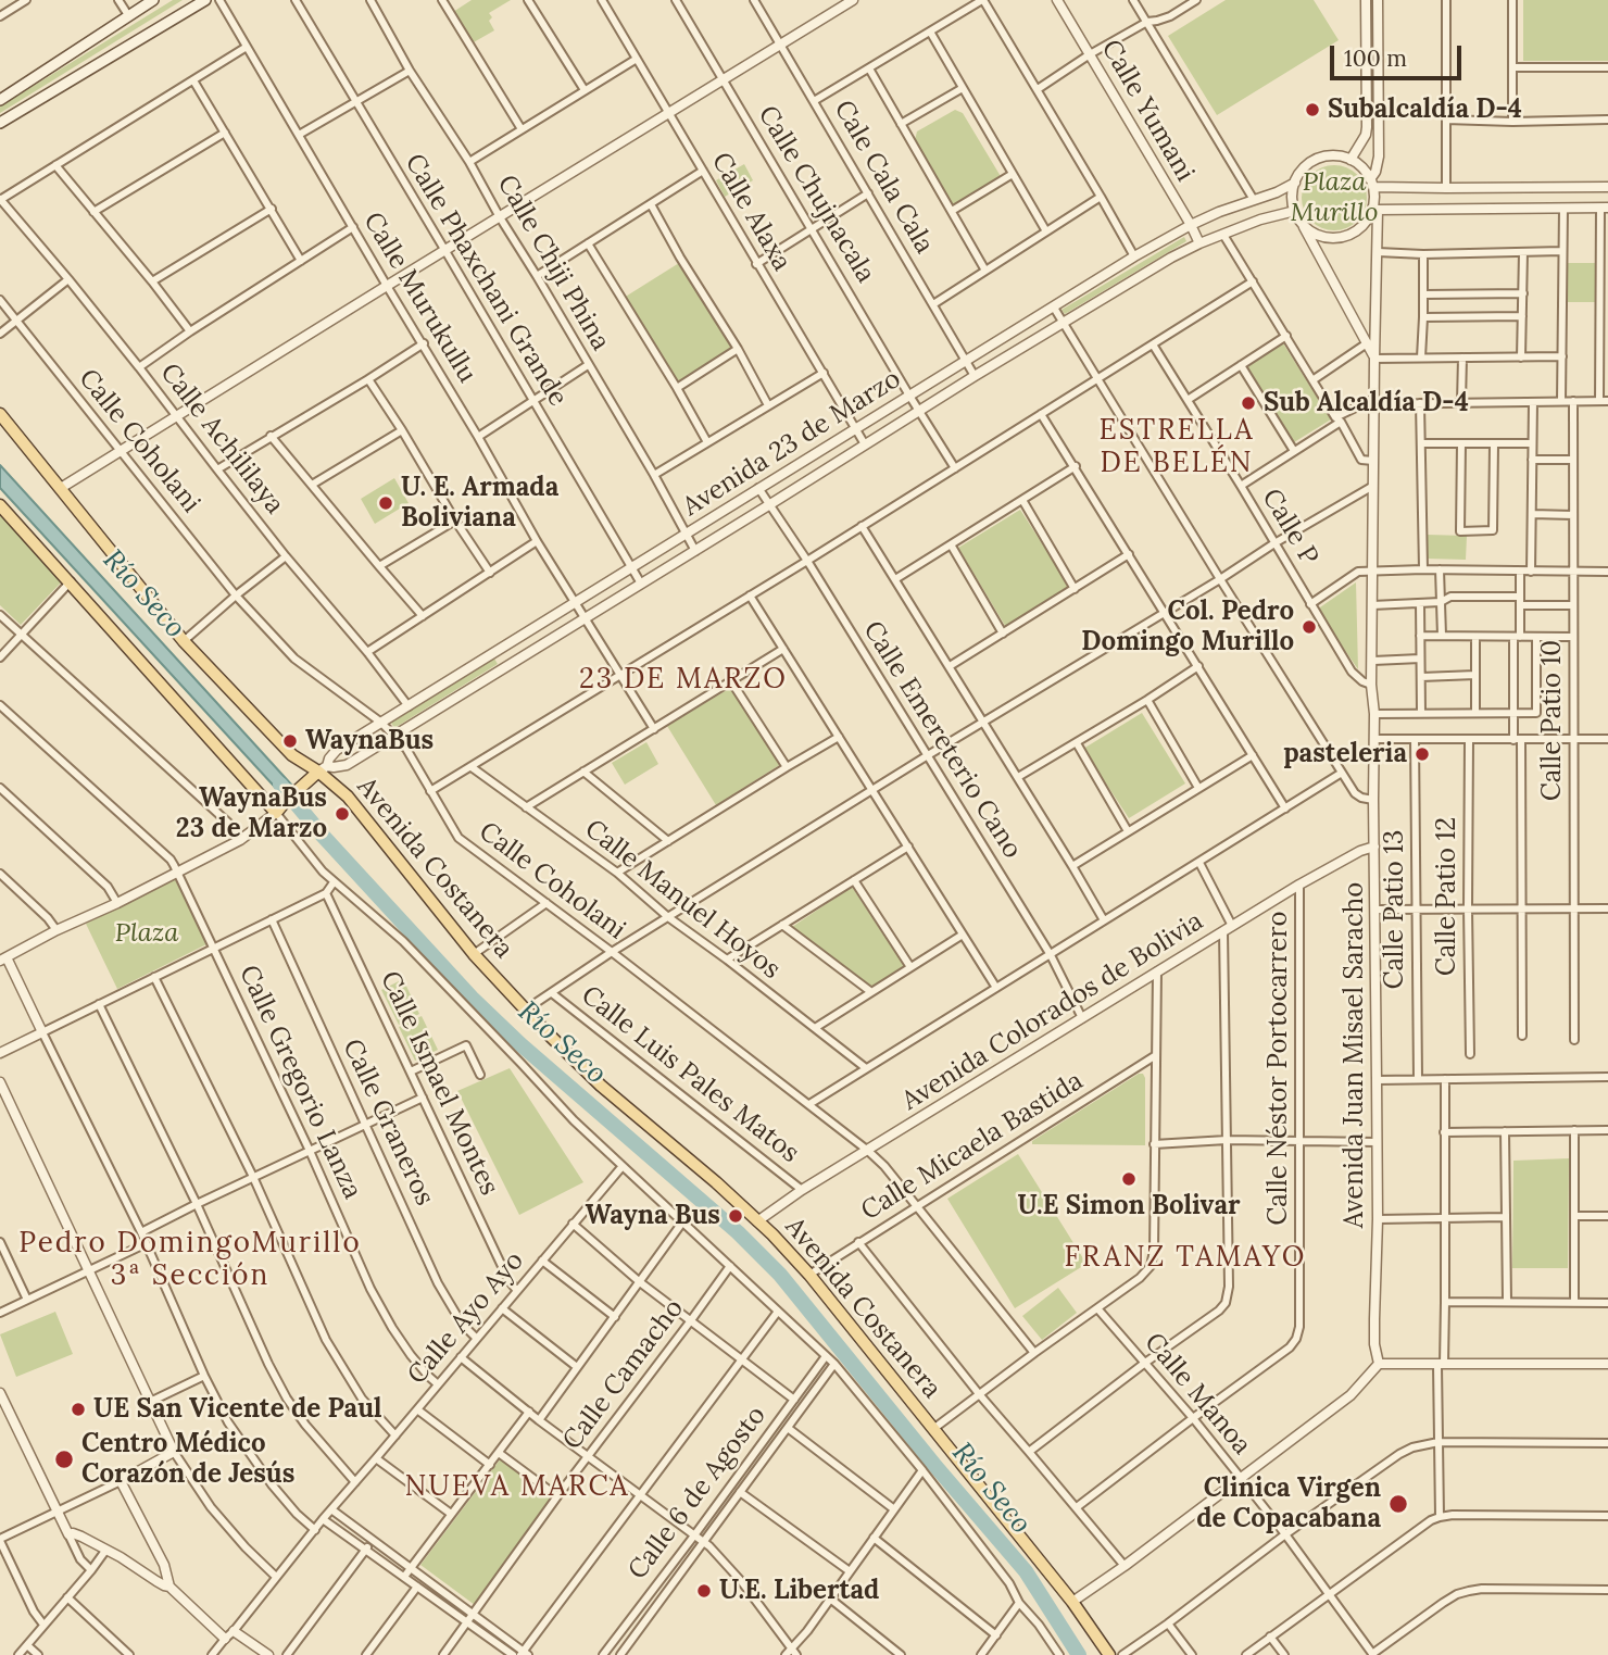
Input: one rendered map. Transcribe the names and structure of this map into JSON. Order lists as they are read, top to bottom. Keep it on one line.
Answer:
{"streets":{"main road":["Avenida Costanera"],"street":["Calle Yumani","Cale Cala Cala","Calle Chujnacala","Calle Alaxa","Calle Chiji Phina","Calle Phaxchani Grande","Calle Murukullu","Calle Achililaya","Calle Coholani","Avenida 23 de Marzo","Calle P","Calle Patio 10","Calle Emereterio Cano","Calle Patio 12","Calle Manuel Hoyos","Calle Patio 13","Avenida Colorados de Bolivia","Avenida Juan Misael Saracho","Calle Néstor Portocarrero","Calle Luis Pales Matos","Calle Gregorio Lanza","Calle Ismael Montes","Calle Graneros","Calle Micaela Bastida","Calle Ayo Ayo","Calle Camacho","Calle Manoa","Calle 6 de Agosto"]},"crossings":[["Calle Yumani","Avenida 23 de Marzo"],["Cale Cala Cala","Avenida 23 de Marzo"],["Calle Chujnacala","Avenida 23 de Marzo"],["Calle Alaxa","Avenida 23 de Marzo"],["Calle Chiji Phina","Avenida 23 de Marzo"],["Calle Phaxchani Grande","Avenida 23 de Marzo"],["Calle Murukullu","Avenida 23 de Marzo"],["Calle Achililaya","Avenida 23 de Marzo"],["Calle Coholani","Avenida 23 de Marzo"],["Calle Coholani","Avenida Colorados de Bolivia"],["Calle Coholani","Calle Micaela Bastida"],["Avenida 23 de Marzo","Calle Emereterio Cano"],["Avenida 23 de Marzo","Avenida Costanera"],["Avenida 23 de Marzo","Avenida Juan Misael Saracho"],["Calle P","Avenida Juan Misael Saracho"],["Calle Emereterio Cano","Avenida Colorados de Bolivia"],["Avenida Costanera","Avenida Colorados de Bolivia"],["Avenida Costanera","Calle Micaela Bastida"],["Avenida Colorados de Bolivia","Avenida Juan Misael Saracho"],["Avenida Colorados de Bolivia","Calle Néstor Portocarrero"],["Avenida Colorados de Bolivia","Calle Luis Pales Matos"],["Calle Néstor Portocarrero","Calle Manoa"],["Calle Gregorio Lanza","Calle Ayo Ayo"],["Calle Ismael Montes","Calle Ayo Ayo"],["Calle Graneros","Calle Ayo Ayo"]],"districts":["ESTRELLA DE BELÉN","23 DE MARZO","Pedro DomingoMurillo 3ª Sección","FRANZ TAMAYO","NUEVA MARCA"],"water":["Río Seco"],"parks":["Plaza Murillo","Plaza"],"places":["Subalcaldía D-4","Sub Alcaldía D-4","U. E. Armada Boliviana","Col. Pedro Domingo Murillo","WaynaBus","pasteleria","WaynaBus 23 de Marzo","U.E Simon Bolivar","Wayna Bus","UE San Vicente de Paul","Centro Médico Corazón de Jesús","Clinica Virgen de Copacabana","U.E. Libertad"],"scale_bar":"100 m"}
